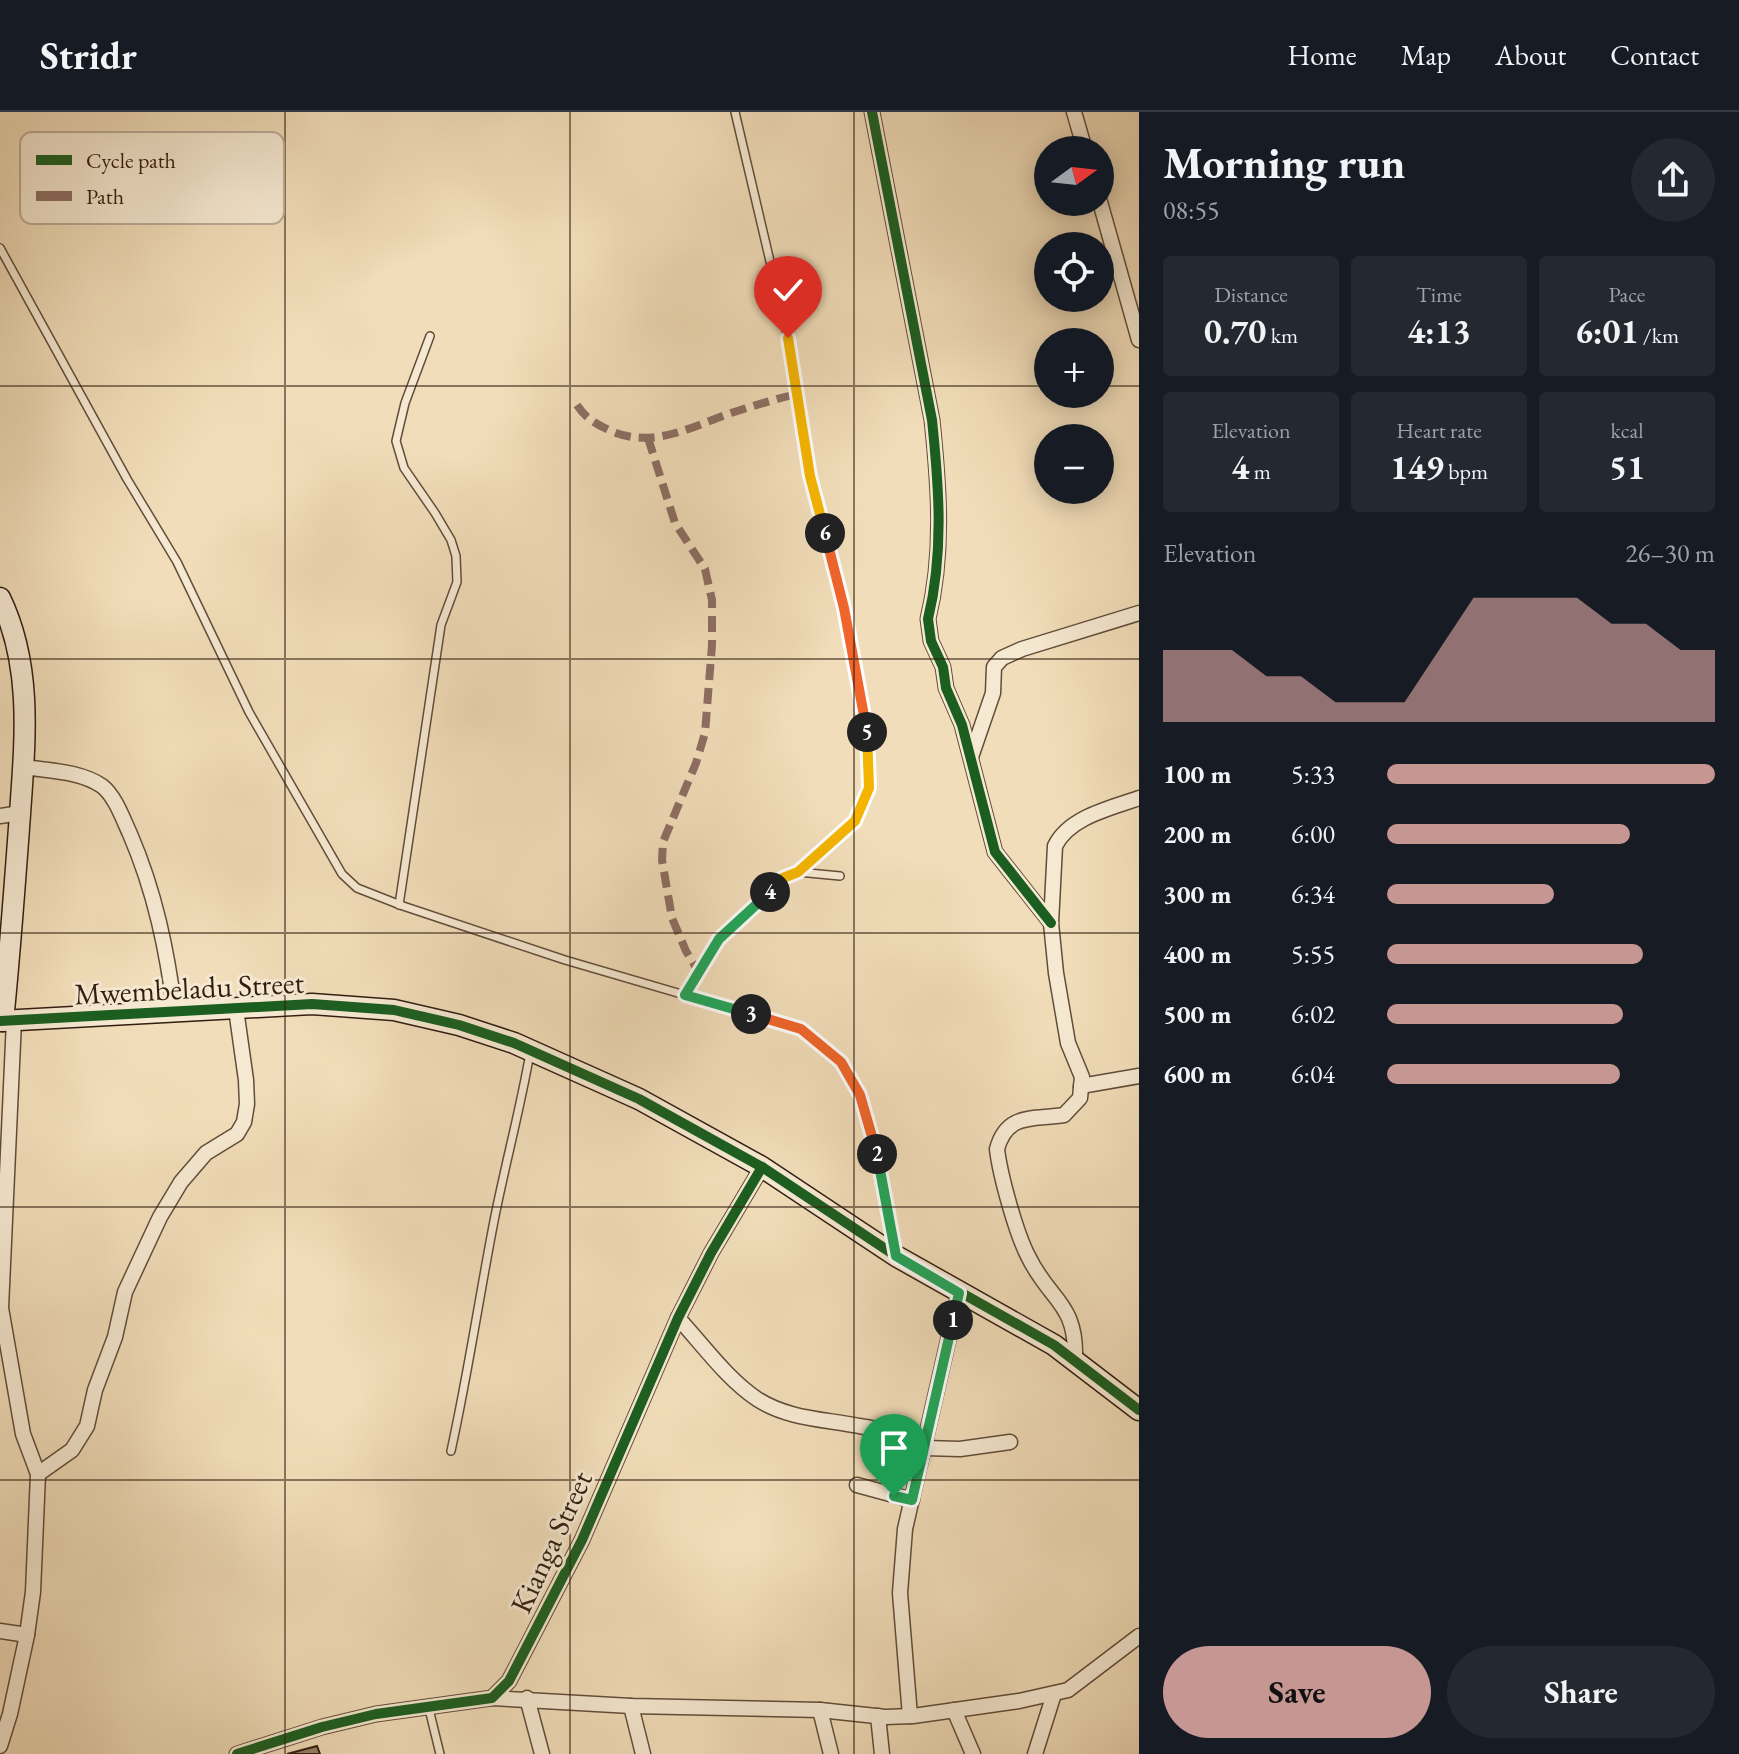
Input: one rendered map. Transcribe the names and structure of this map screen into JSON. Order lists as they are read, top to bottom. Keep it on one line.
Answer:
{"streets":{"street":["Mwembeladu Street","Kianga Street"]},"crossings":[["Mwembeladu Street","Kianga Street"]],"legend":["Cycle path","Path"],"north":"right","page":{"header":"Stridr","nav":["Home","Map","About","Contact"],"heading":["Morning run","08:55"],"map_buttons":["+","−"],"stats":[["Distance","0.70 km"],["Time","4:13"],["Pace","6:01 /km"],["Elevation","4 m"],["Heart rate","149 bpm"],["kcal","51"]],"pins":["6","5","4","3","2","1"],"chart":["Elevation","26–30 m"],"list":[{"name":"100 m","note":"5:33"},{"name":"200 m","note":"6:00"},{"name":"300 m","note":"6:34"},{"name":"400 m","note":"5:55"},{"name":"500 m","note":"6:02"},{"name":"600 m","note":"6:04"}],"buttons":["Save","Share"]}}
